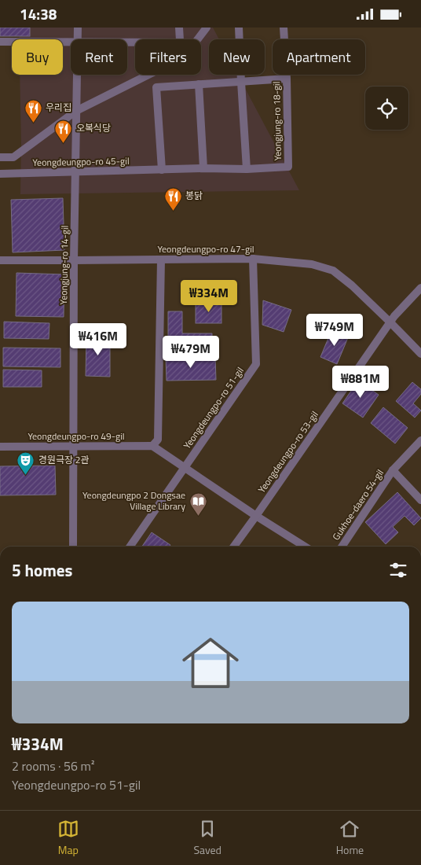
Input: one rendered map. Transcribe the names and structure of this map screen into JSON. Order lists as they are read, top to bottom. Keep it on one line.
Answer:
{"streets":{"street":["Yeongjung-ro 18-gil","Yeongdeungpo-ro 45-gil","Yeongdeungpo-ro 47-gil","Yeongjung-ro 14-gil","Yeongdeungpo-ro 51-gil","Yeongdeungpo-ro 49-gil","Yeongdeungpo-ro 53-gil","Gukhoe-daero 54-gil"]},"crossings":[["Yeongjung-ro 18-gil","Yeongdeungpo-ro 45-gil"],["Yeongdeungpo-ro 45-gil","Yeongjung-ro 14-gil"],["Yeongdeungpo-ro 47-gil","Yeongjung-ro 14-gil"],["Yeongdeungpo-ro 47-gil","Yeongdeungpo-ro 51-gil"],["Yeongdeungpo-ro 47-gil","Yeongdeungpo-ro 53-gil"],["Yeongjung-ro 14-gil","Yeongdeungpo-ro 49-gil"]],"places":{"restaurant":["우리집","오복식당","봉닭"],"theatre":["경원극장 2관"],"library":["Yeongdeungpo 2 Dongsae Village Library"]},"page":{"status":"14:38","chip":["Buy","Rent","Filters","New","Apartment"],"price":["₩334M","₩749M","₩416M","₩479M","₩881M"],"heading":"5 homes","list":[{"name":"₩334M","note":"2 rooms · 56 m² · Yeongdeungpo-ro 51-gil"}],"tabs":["Map","Saved","Home"]}}
